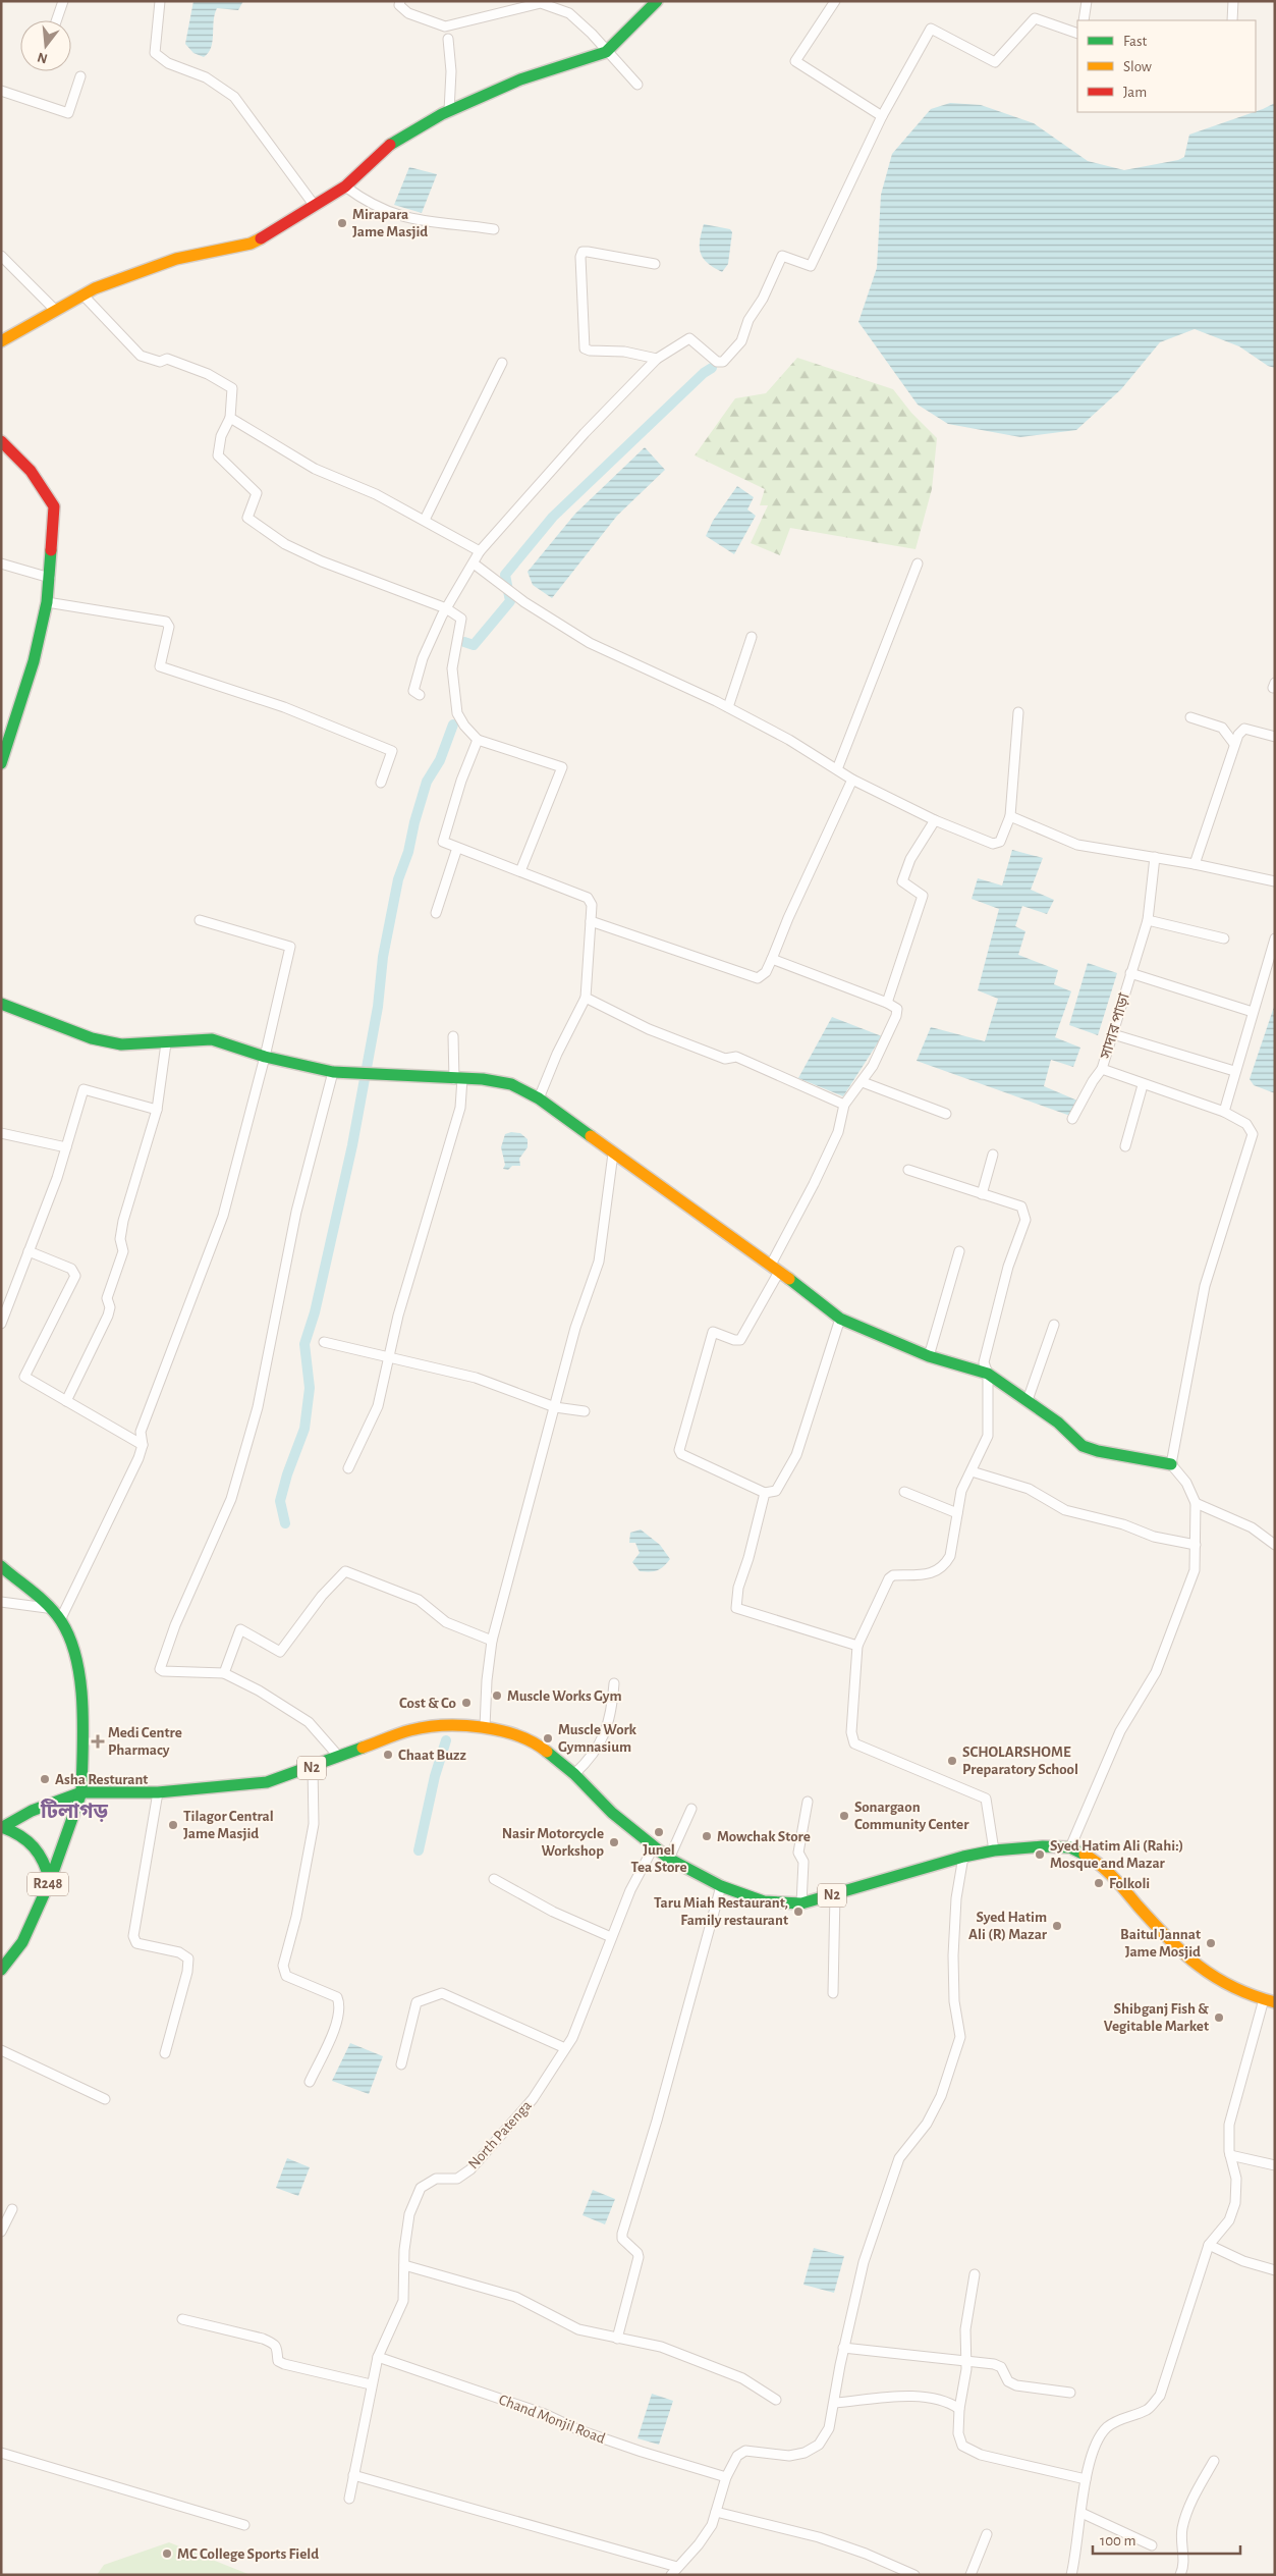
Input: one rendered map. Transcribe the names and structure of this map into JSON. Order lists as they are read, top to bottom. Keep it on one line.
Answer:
{"streets":{"main road":["N2","R248"],"street":["সাদার পাড়া","North Patenga","Chand Monjil Road"]},"crossings":[["N2","R248"],["N2","North Patenga"],["North Patenga","Chand Monjil Road"]],"districts":["টিলাগড়"],"places":{"other":["Mirapara Jame Masjid","Muscle Works Gym","Cost & Co","Muscle Work Gymnasium","Chaat Buzz","SCHOLARSHOME Preparatory School","Asha Resturant","Sonargaon Community Center","Tilagor Central Jame Masjid","Junel Tea Store","Mowchak Store","Nasir Motorcycle Workshop","Syed Hatim Ali (Rahi:) Mosque and Mazar","Folkoli","Taru Miah Restaurant, Family restaurant","Syed Hatim Ali (R) Mazar","Baitul Jannat Jame Mosjid","Shibganj Fish & Vegitable Market","MC College Sports Field"],"health":["Medi Centre Pharmacy"]},"legend":["Fast","Slow","Jam"],"scale_bar":"100 m","north":"bottom"}
